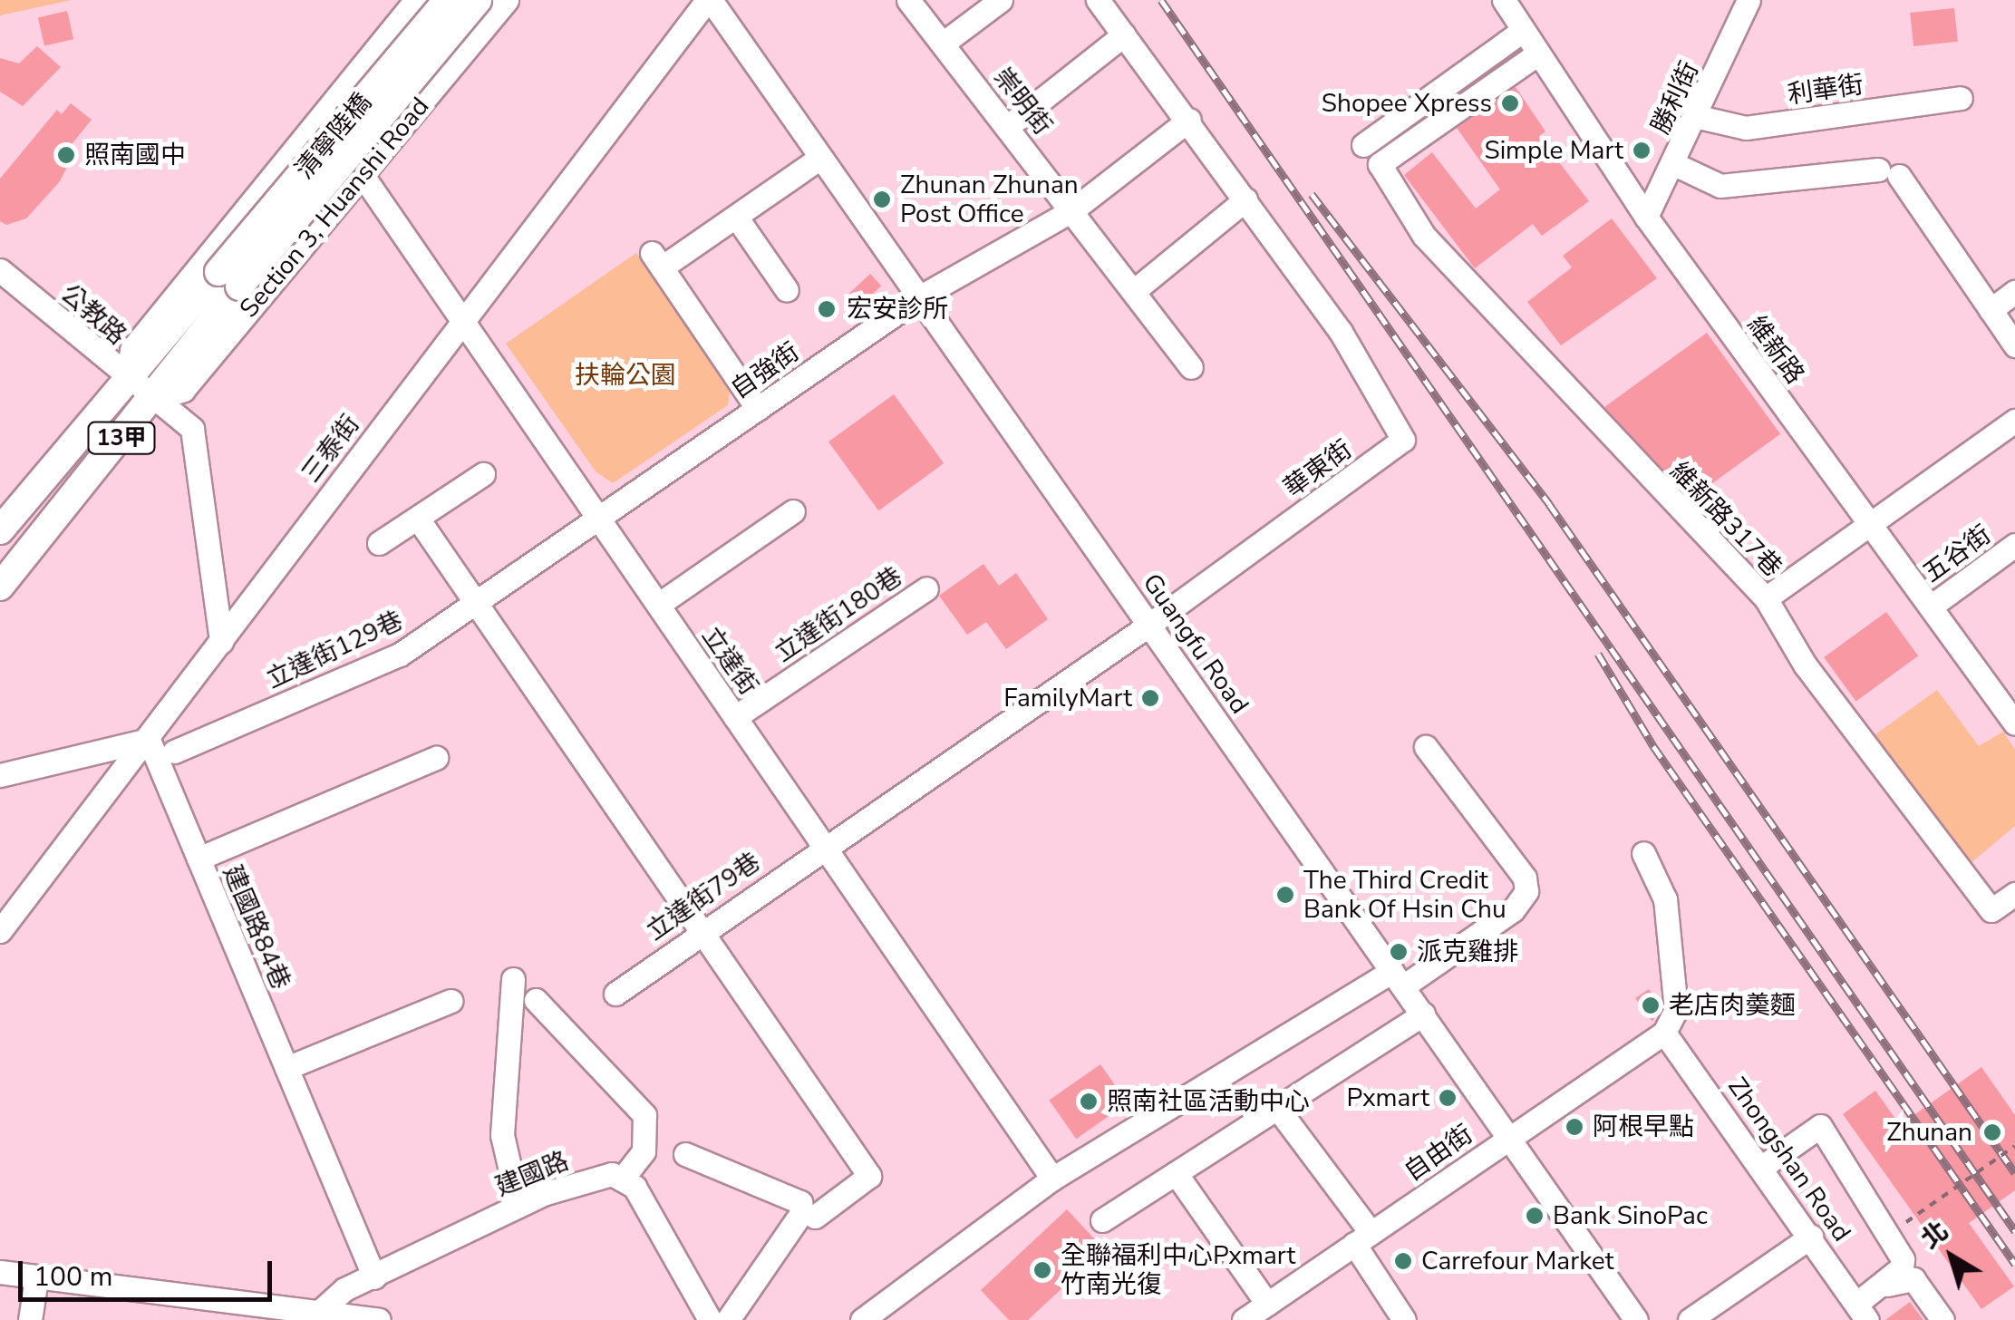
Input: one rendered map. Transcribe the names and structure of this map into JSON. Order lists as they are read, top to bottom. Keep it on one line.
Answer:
{"streets":{"main road":["清寧陸橋","Section 3, Huanshi Road","13甲"],"street":["利華街","勝利街","崇明街","公教路","維新路","自強街","三泰街","華東街","維新路317巷","五谷街","立達街180巷","Guangfu Road","立達街129巷","立達街","立達街79巷","建國路84巷","自由街","Zhongshan Road","建國路"]},"crossings":[["利華街","勝利街"],["勝利街","維新路"],["崇明街","自強街"],["清寧陸橋","Section 3, Huanshi Road"],["Section 3, Huanshi Road","公教路"],["Section 3, Huanshi Road","立達街"],["公教路","三泰街"],["維新路","維新路317巷"],["維新路","五谷街"],["自強街","華東街"],["自強街","Guangfu Road"],["自強街","立達街129巷"],["自強街","立達街"],["三泰街","Guangfu Road"],["三泰街","立達街"],["三泰街","建國路84巷"],["華東街","Guangfu Road"],["華東街","立達街"],["華東街","立達街79巷"],["立達街180巷","立達街"],["Guangfu Road","自由街"],["立達街129巷","立達街"],["立達街","立達街79巷"],["建國路84巷","建國路"],["自由街","Zhongshan Road"]],"parks":["扶輪公園"],"places":["Shopee Xpress","Simple Mart","照南國中","Zhunan Zhunan Post Office","宏安診所","FamilyMart","The Third Credit Bank Of Hsin Chu","派克雞排","老店肉羮麵","Pxmart","照南社區活動中心","阿根早點","Zhunan","Bank SinoPac","Carrefour Market","全聯福利中心Pxmart 竹南光復"],"scale_bar":"100 m","north":"top left"}
